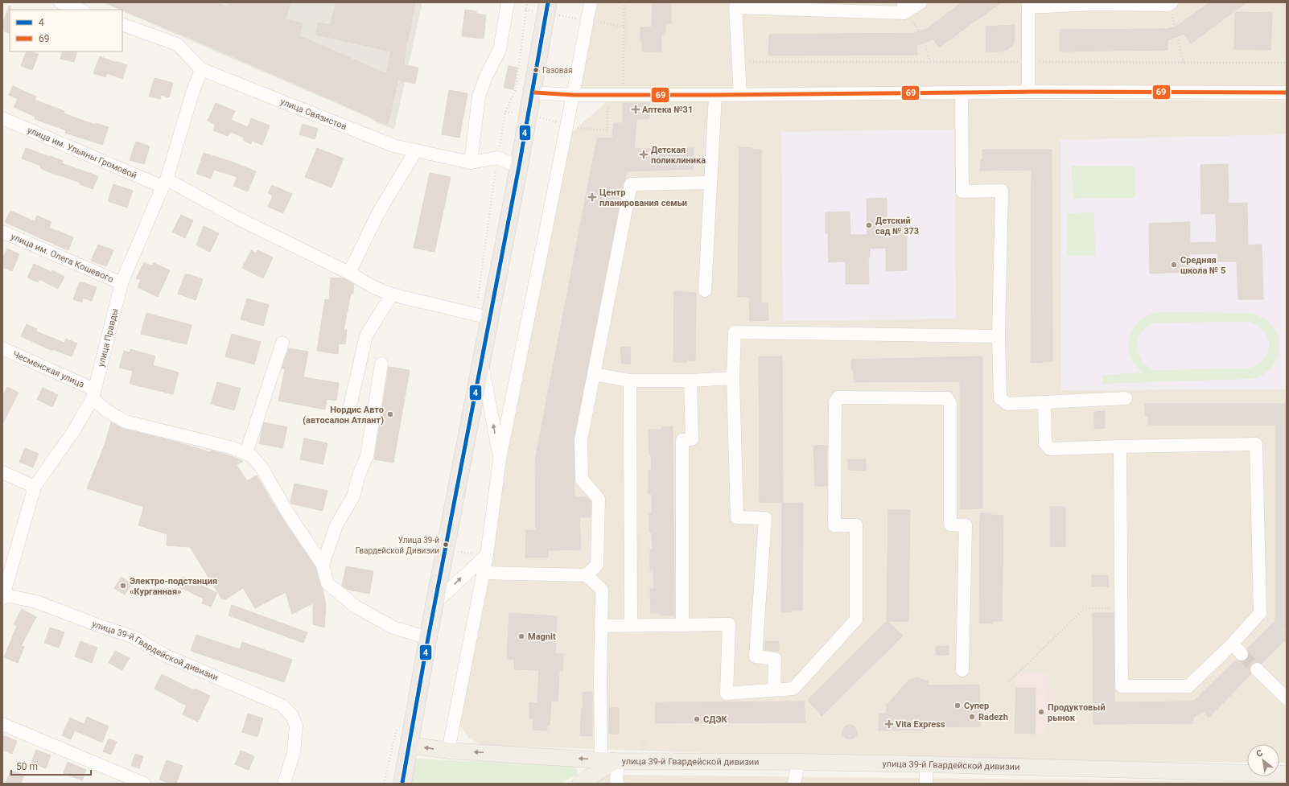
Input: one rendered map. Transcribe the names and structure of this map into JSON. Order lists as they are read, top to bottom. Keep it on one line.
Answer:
{"streets":{"main road":["улица 39-й Гвардейской дивизии"],"street":["улица Связистов","улица им. Ульяны Громовой","улица им. Олега Кошевого","улица Правды","Чесменская улица"]},"crossings":[["улица Связистов","улица Правды"],["улица им. Ульяны Громовой","улица Правды"],["улица им. Олега Кошевого","улица Правды"],["улица Правды","Чесменская улица"],["улица Правды","улица 39-й Гвардейской дивизии"]],"places":{"other":["Газовая","Детский сад № 373","Средняя школа № 5","Нордис Авто (автосалон Атлант)","Улица 39-й Гвардейской Дивизии","Электро-подстанция «Курганная»","Magnit","Супер","Продуктовый рынок","Radezh","СДЭК"],"health":["Аптека №31","Детская поликлиника","Центр планирования семьи","Vita Express"]},"lines":["transit line 4","transit line 69"],"legend":["4","69"],"scale_bar":"50 m","north":"top left"}
